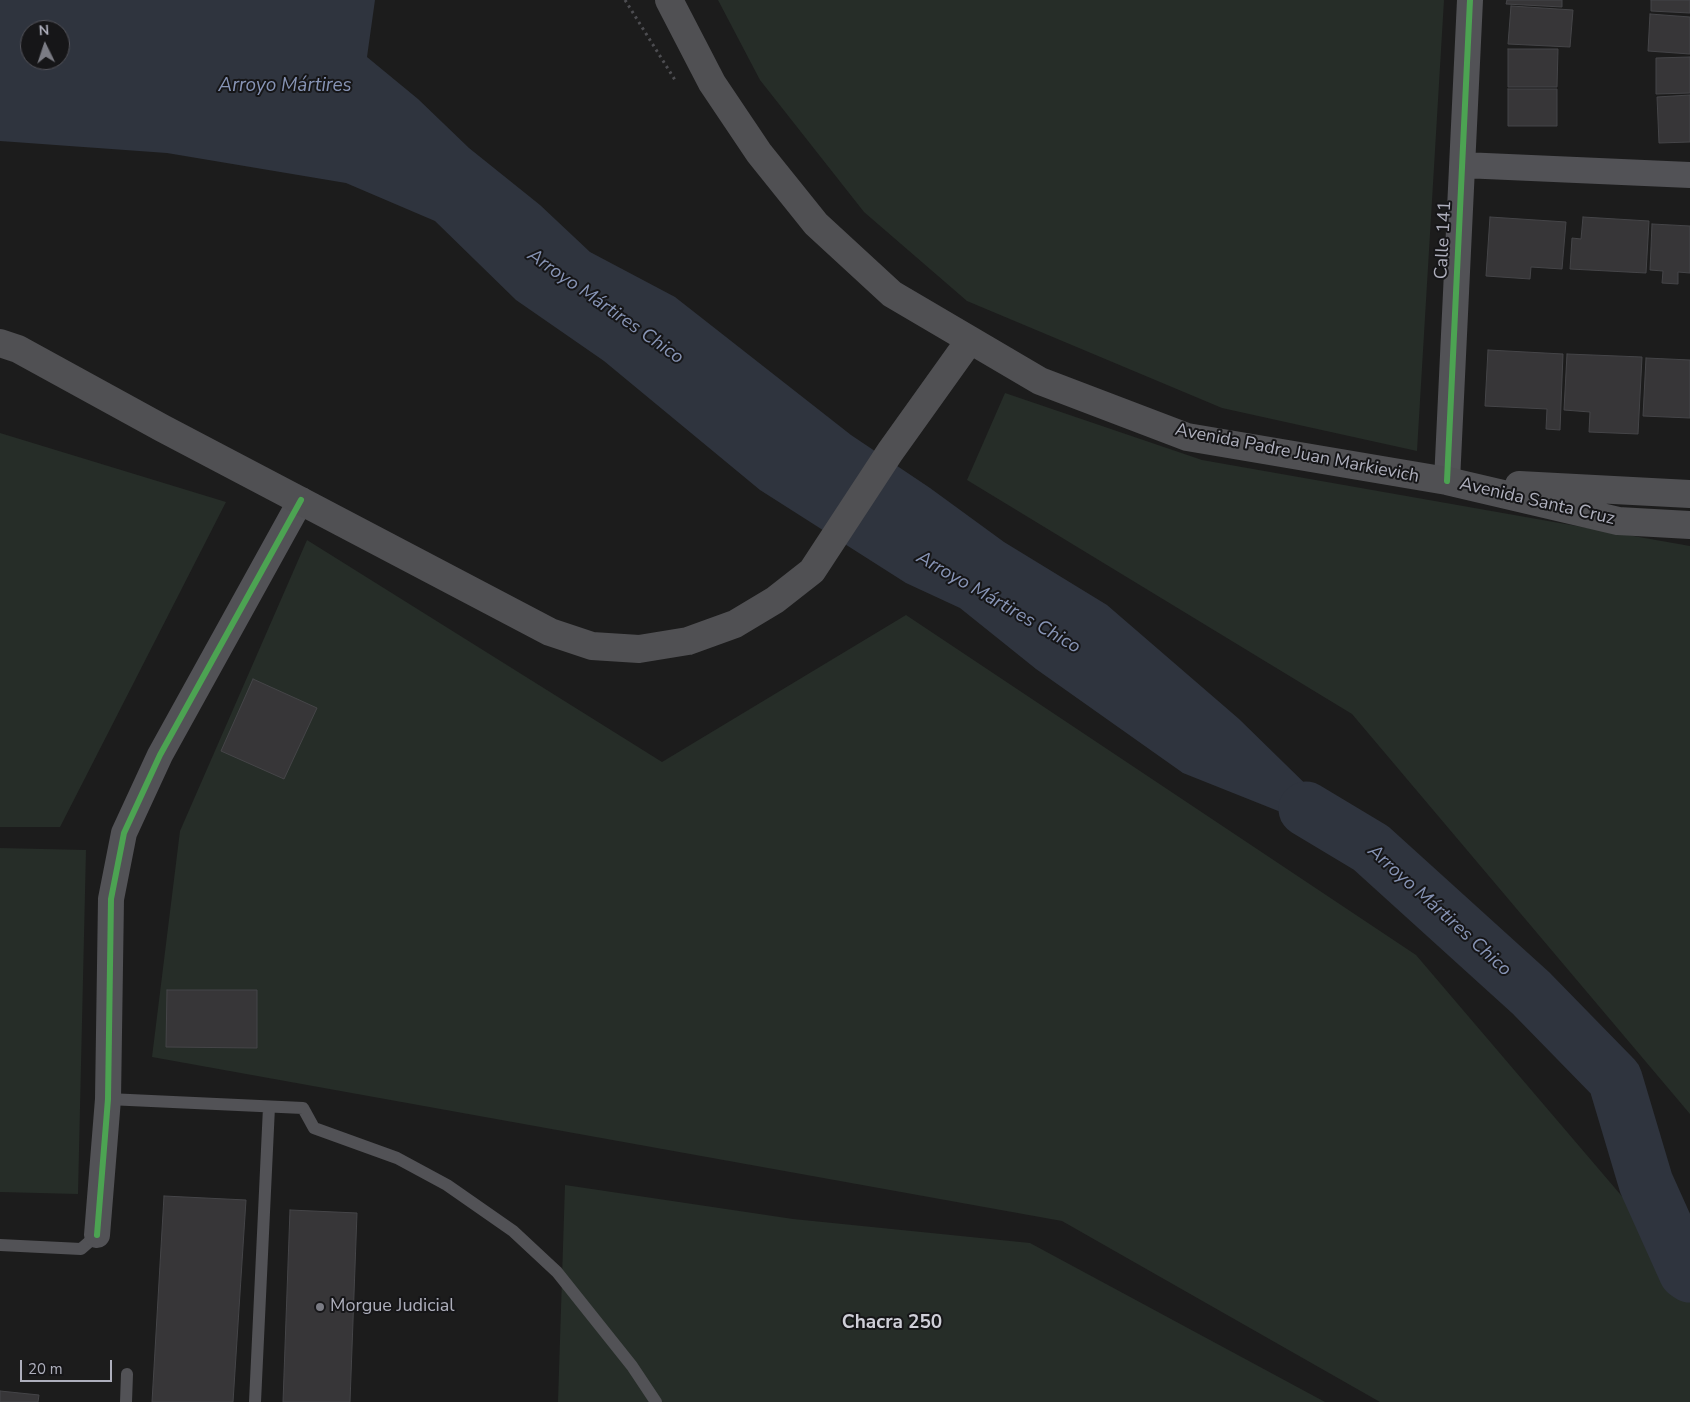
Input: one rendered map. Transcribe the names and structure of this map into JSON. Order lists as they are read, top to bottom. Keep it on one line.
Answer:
{"streets":{"main road":["Avenida Padre Juan Markievich","Avenida Santa Cruz"],"street":["Calle 141"]},"crossings":[["Calle 141","Avenida Padre Juan Markievich"],["Calle 141","Avenida Santa Cruz"],["Avenida Padre Juan Markievich","Avenida Santa Cruz"]],"districts":["Chacra 250"],"water":["Arroyo Mártires","Arroyo Mártires Chico"],"places":["Morgue Judicial"],"scale_bar":"20 m","north":"top"}
